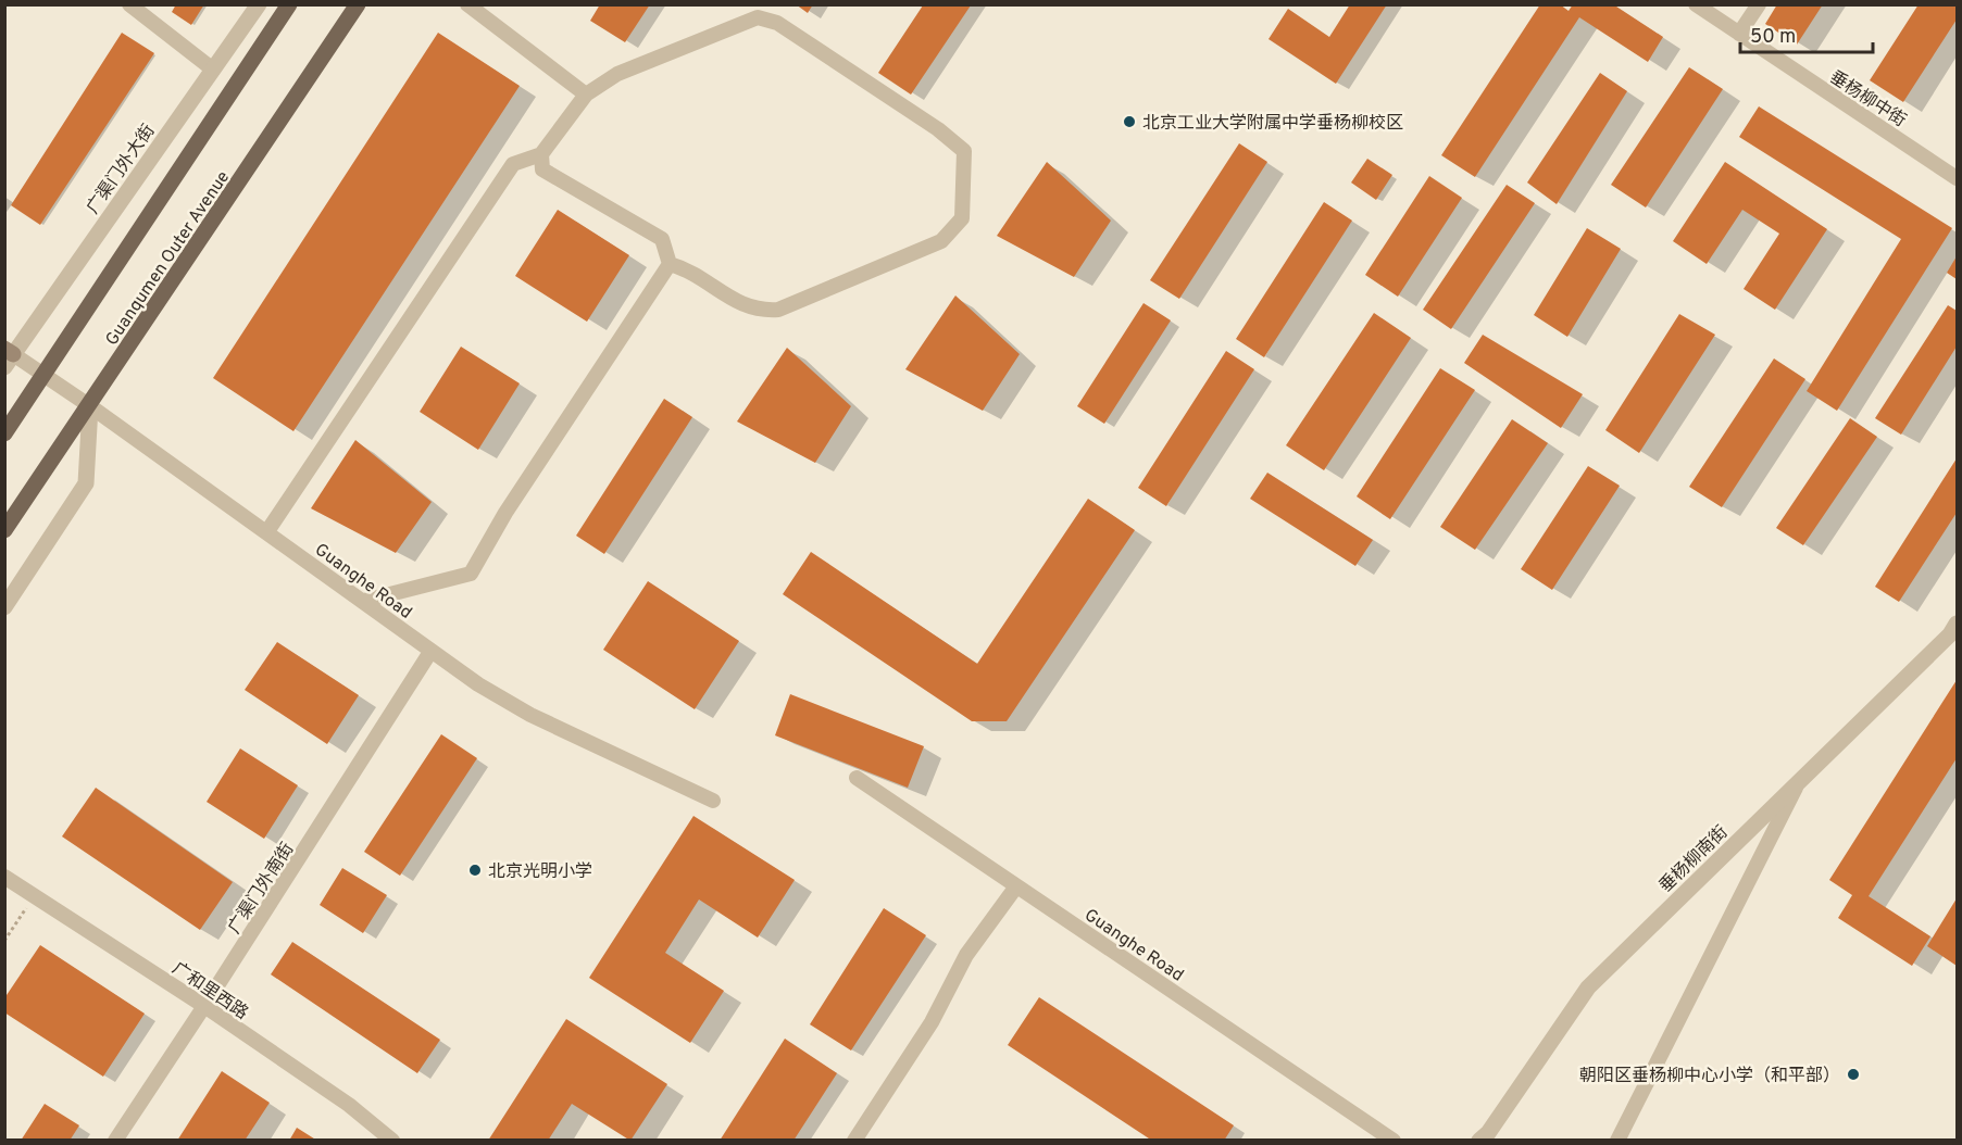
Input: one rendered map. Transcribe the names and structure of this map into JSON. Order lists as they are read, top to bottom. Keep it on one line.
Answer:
{"streets":{"main road":["Guanqumen Outer Avenue"],"street":["垂杨柳中街","广渠门外大街","Guanghe Road","垂杨柳南街","广渠门外南街","广和里西路"]},"crossings":[["广渠门外大街","Guanghe Road"],["Guanqumen Outer Avenue","Guanghe Road"],["Guanghe Road","广渠门外南街"],["广渠门外南街","广和里西路"]],"places":["北京工业大学附属中学垂杨柳校区","北京光明小学","朝阳区垂杨柳中心小学（和平部）"],"scale_bar":"50 m"}
